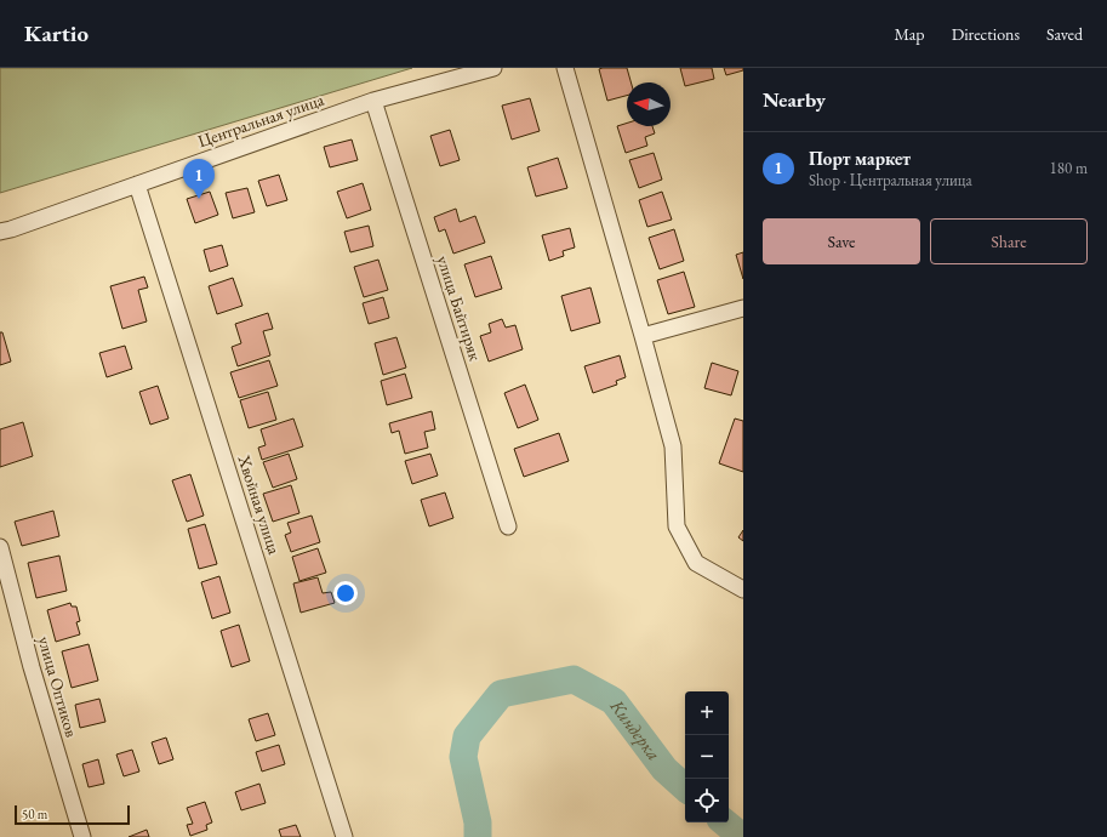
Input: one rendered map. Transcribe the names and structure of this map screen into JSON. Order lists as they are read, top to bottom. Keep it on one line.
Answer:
{"streets":{"street":["Центральная улица","улица Байтиряк","Хвойная улица","улица Оптиков"]},"crossings":[["Центральная улица","улица Байтиряк"],["Центральная улица","Хвойная улица"]],"water":["Киндерка"],"scale_bar":"50 m","north":"left","page":{"header":"Kartio","nav":["Map","Directions","Saved"],"heading":"Nearby","list":[{"mark":"1","name":"Порт маркет","note":"Shop · Центральная улица","value":"180 m"}],"pins":"1","buttons":["Save","Share"],"map_buttons":["+","−"],"scale":"50 m"}}
